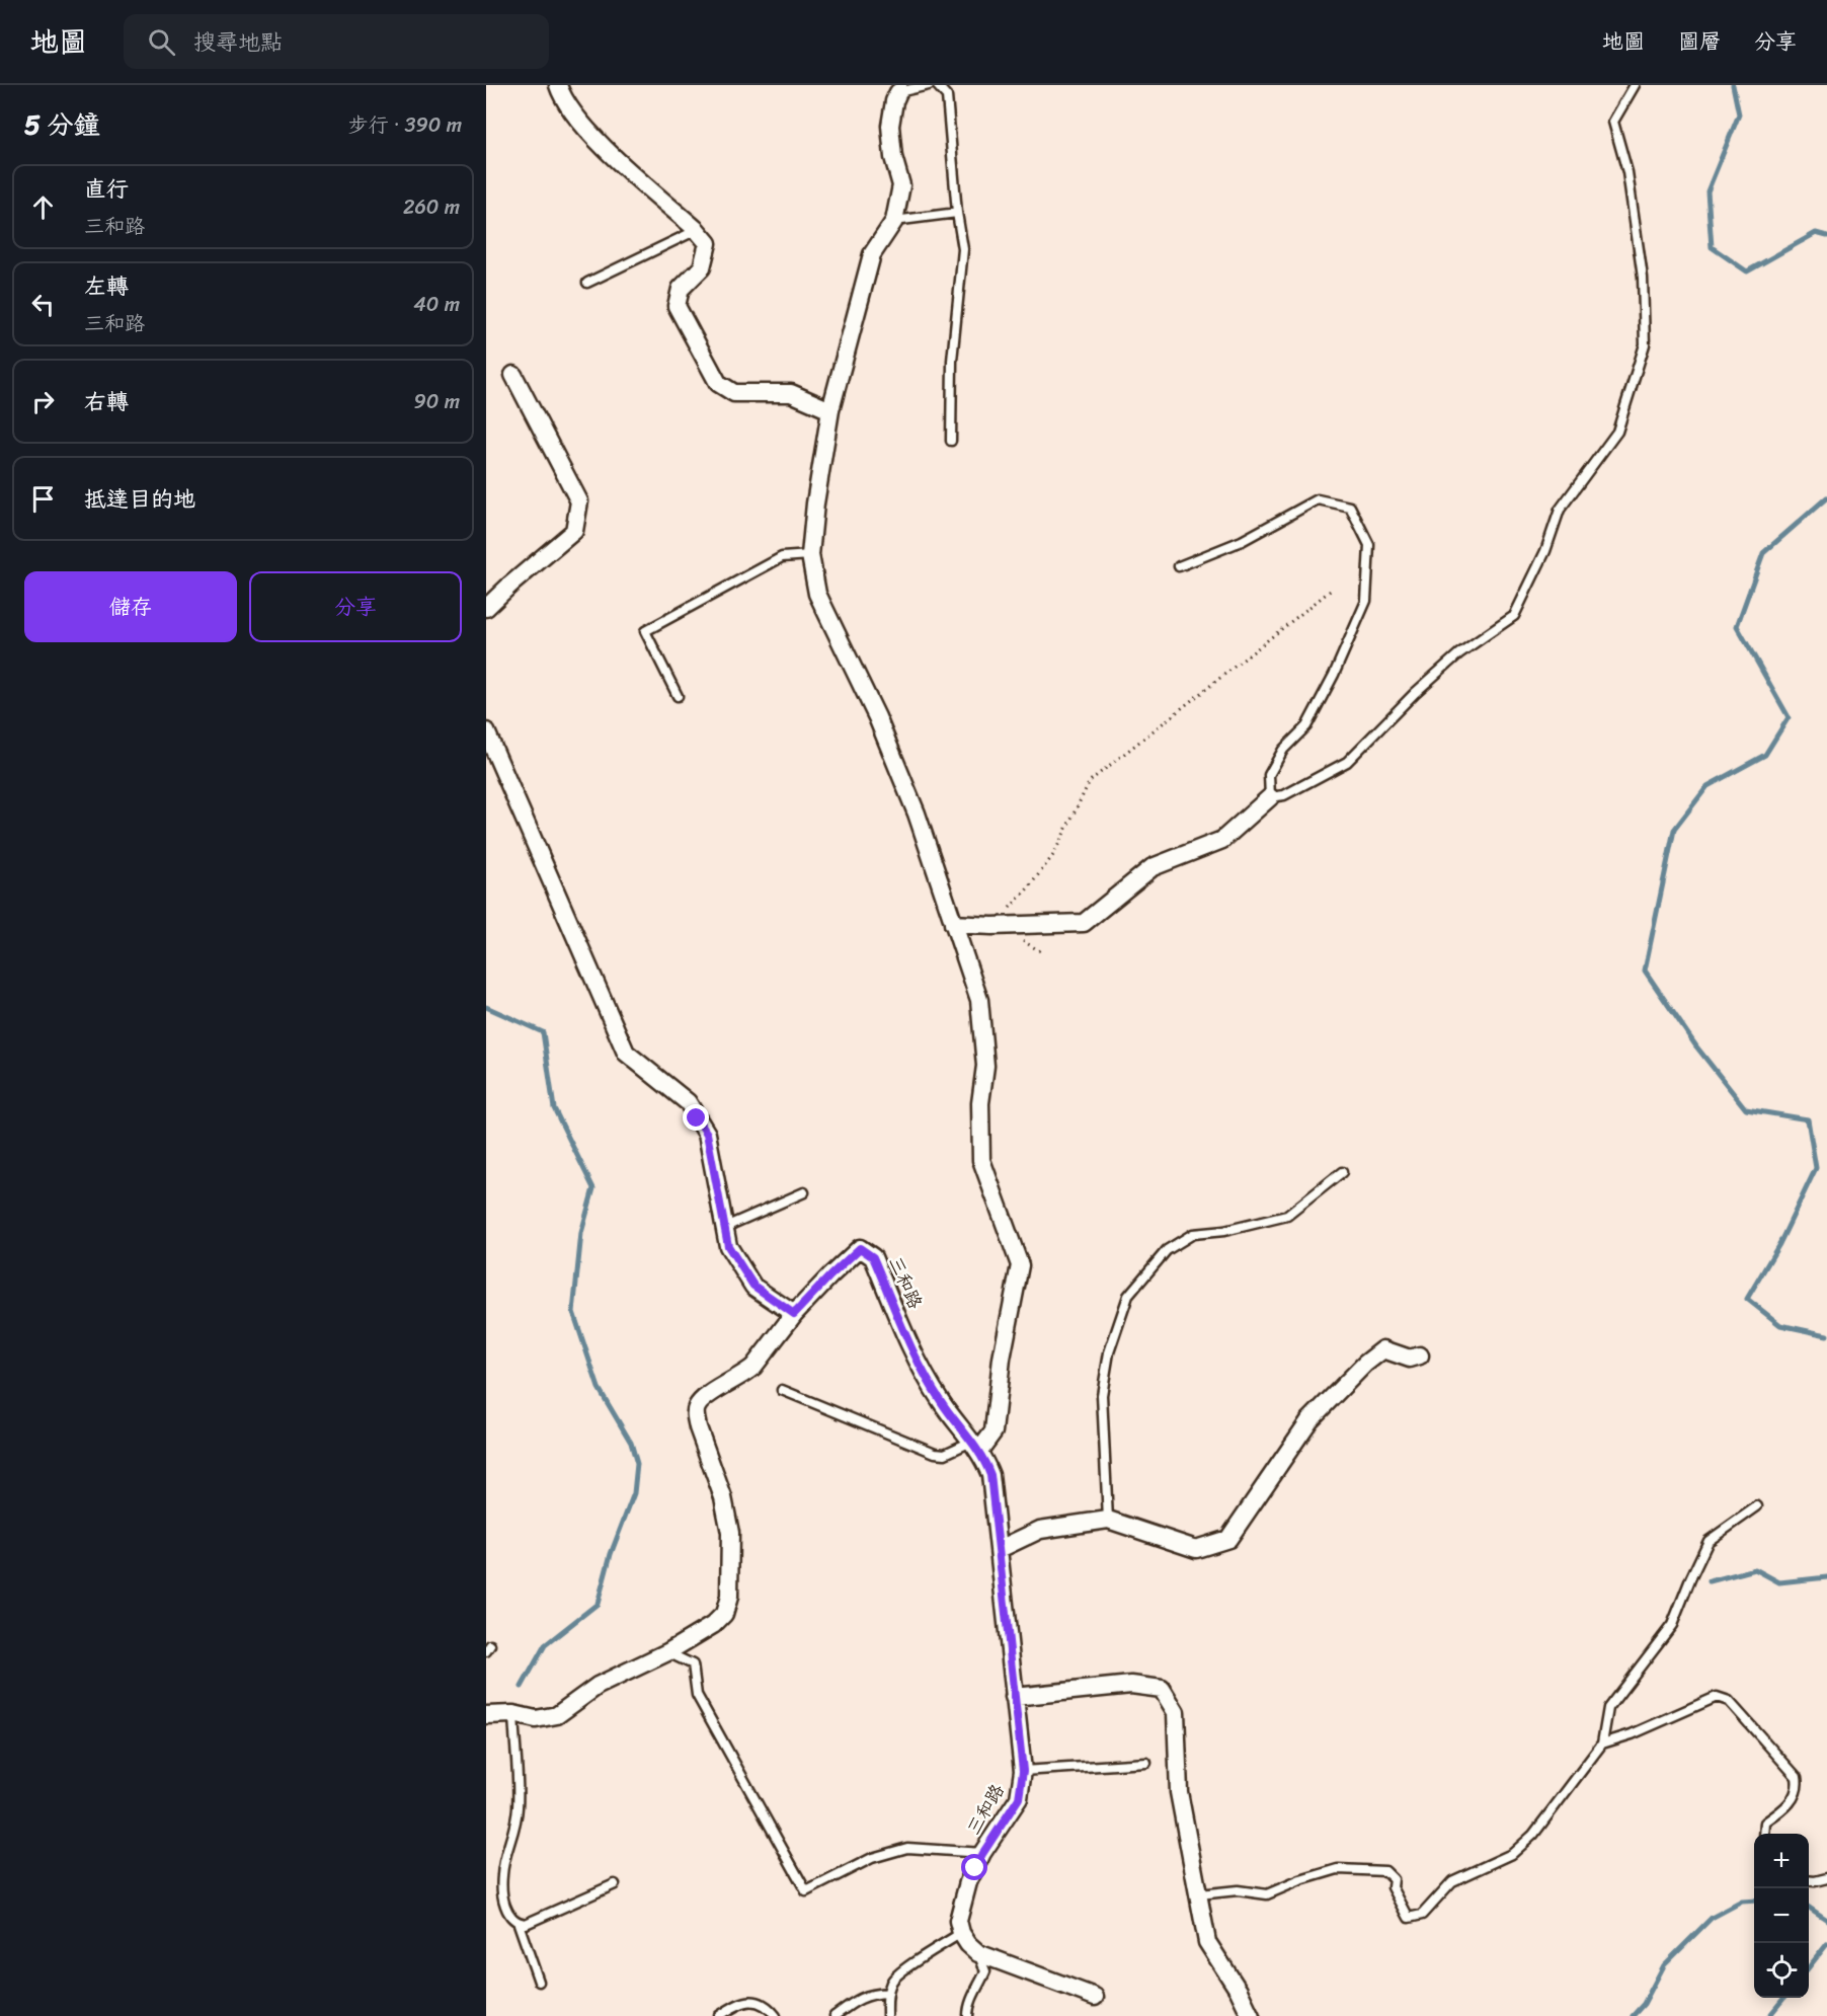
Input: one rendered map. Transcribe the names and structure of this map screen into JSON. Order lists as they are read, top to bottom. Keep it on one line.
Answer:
{"streets":{"street":["三和路"]},"page":{"header":"地圖","search":"搜尋地點","nav":["地圖","圖層","分享"],"heading":["5 分鐘","步行 · 390 m"],"list":[["直行","三和路","260 m"],["左轉","三和路","40 m"],["右轉","90 m"],"抵達目的地"],"buttons":["儲存","分享"],"map_buttons":["+","−"]}}
